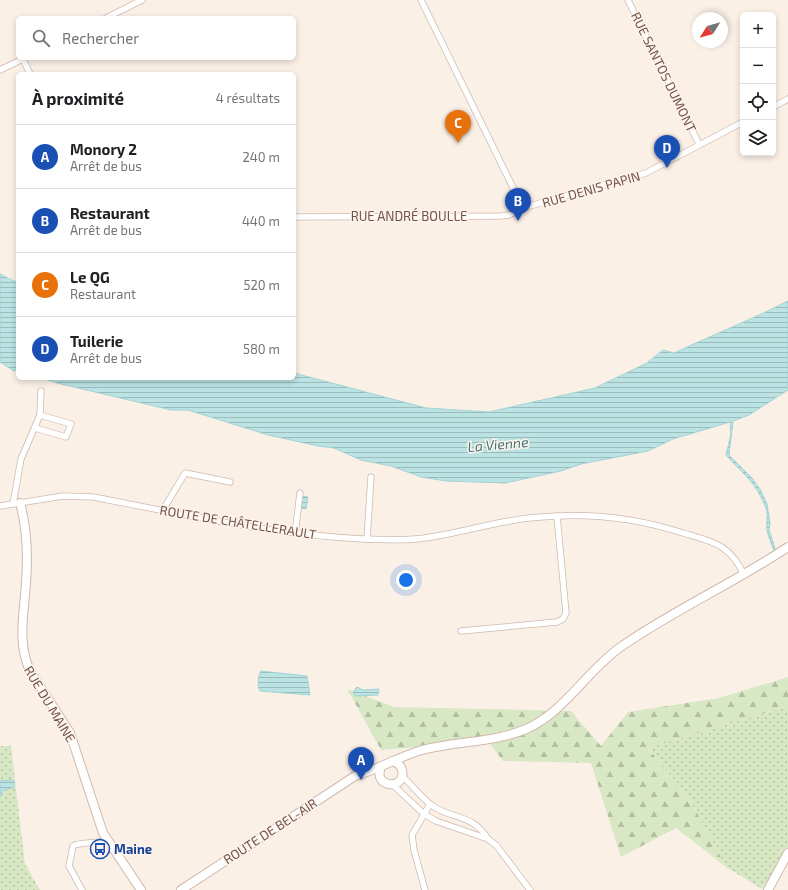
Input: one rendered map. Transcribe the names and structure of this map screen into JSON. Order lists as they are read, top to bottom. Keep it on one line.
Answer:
{"streets":{"street":["RUE SANTOS DUMONT","RUE DENIS PAPIN","RUE ANDRÉ BOULLE","ROUTE DE CHÂTELLERAULT","RUE DU MAINE","ROUTE DE BEL-AIR"]},"crossings":[["RUE SANTOS DUMONT","RUE DENIS PAPIN"],["RUE DENIS PAPIN","RUE ANDRÉ BOULLE"],["ROUTE DE CHÂTELLERAULT","RUE DU MAINE"]],"water":["La Vienne"],"places":{"bus stop":["Maine"]},"north":"bottom left","page":{"map_buttons":["+","−"],"search":"Rechercher","heading":["À proximité","4 résultats"],"pins":["C","D","B","A"],"list":[{"mark":"A","name":"Monory 2","note":"Arrêt de bus","value":"240 m"},{"mark":"B","name":"Restaurant","note":"Arrêt de bus","value":"440 m"},{"mark":"C","name":"Le QG","note":"Restaurant","value":"520 m"},{"mark":"D","name":"Tuilerie","note":"Arrêt de bus","value":"580 m"}]}}
